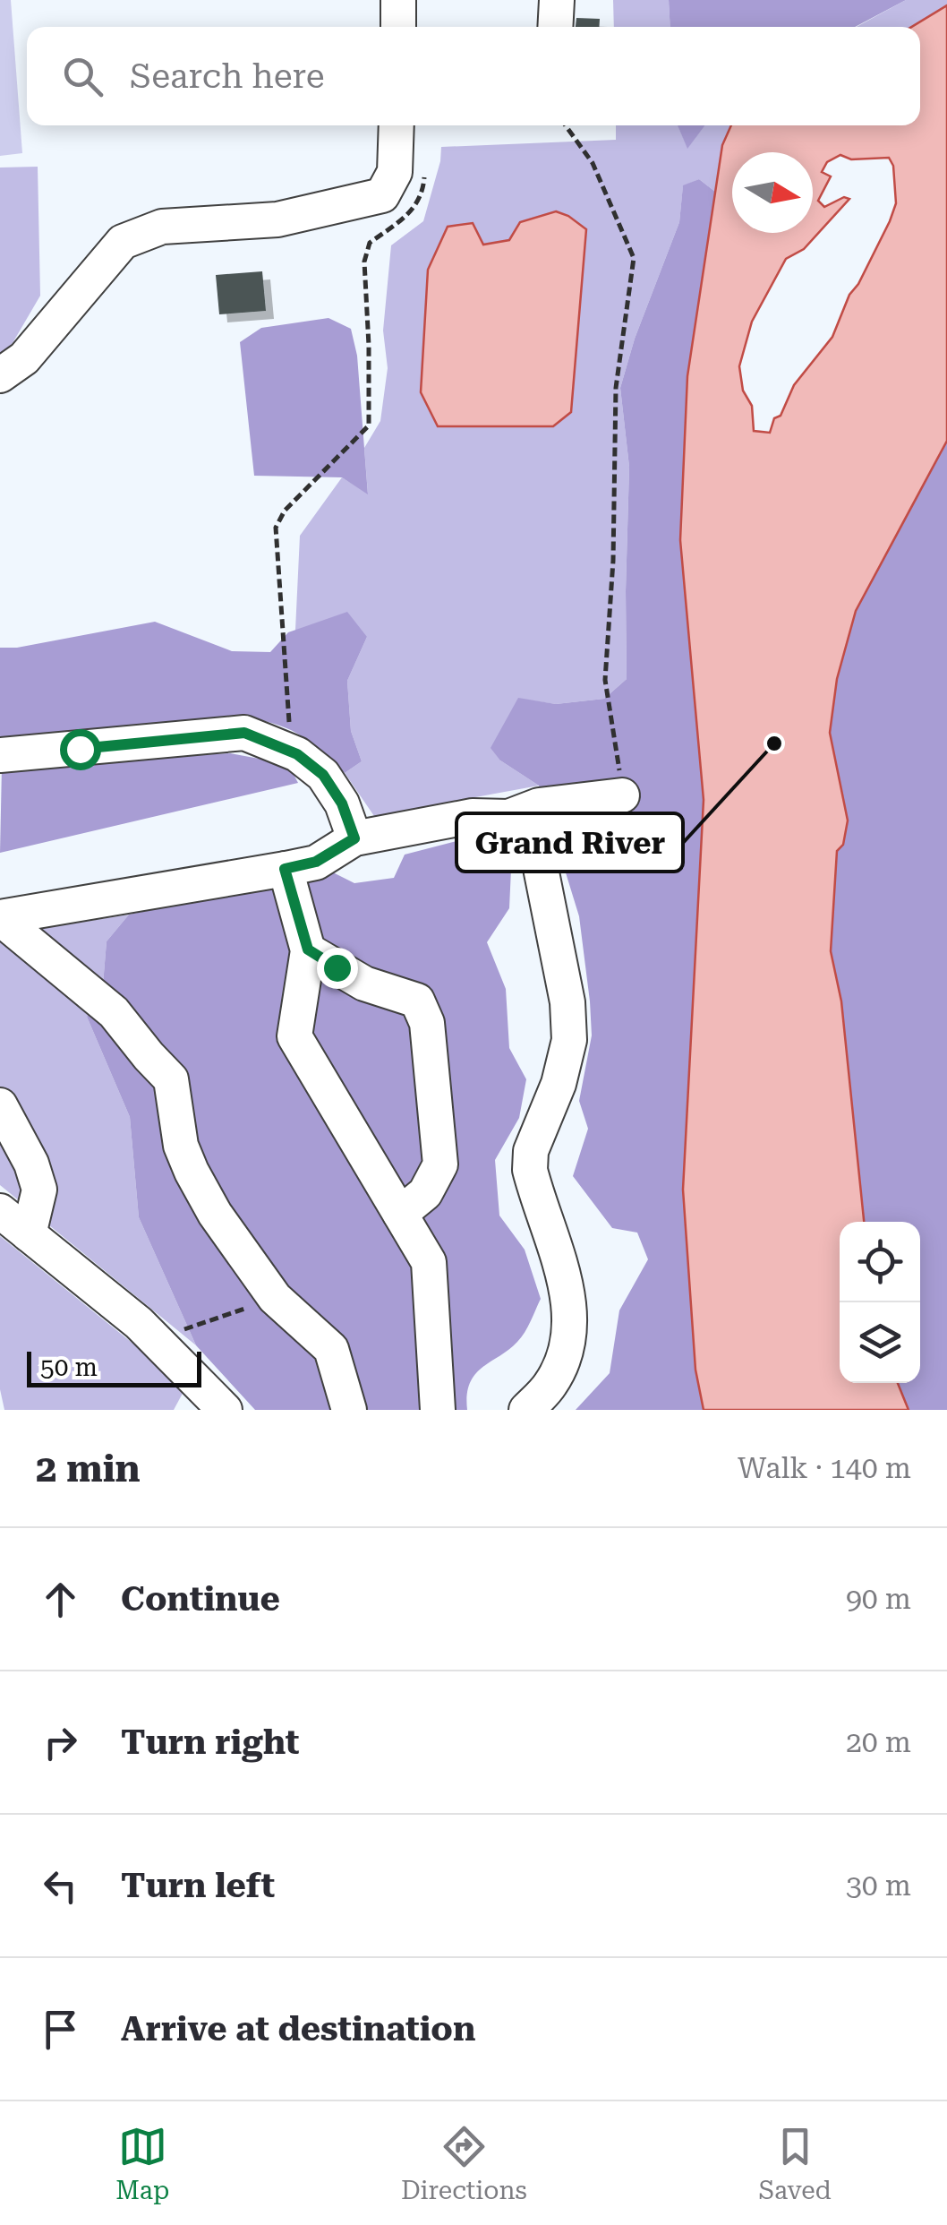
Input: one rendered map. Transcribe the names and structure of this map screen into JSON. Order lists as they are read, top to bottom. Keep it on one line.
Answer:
{"places":["Grand River"],"scale_bar":"50 m","north":"right","page":{"search":"Search here","scale":"50 m","heading":["2 min","Walk · 140 m"],"list":[["Continue","90 m"],["Turn right","20 m"],["Turn left","30 m"],"Arrive at destination"],"nav":["Map","Directions","Saved"]}}
